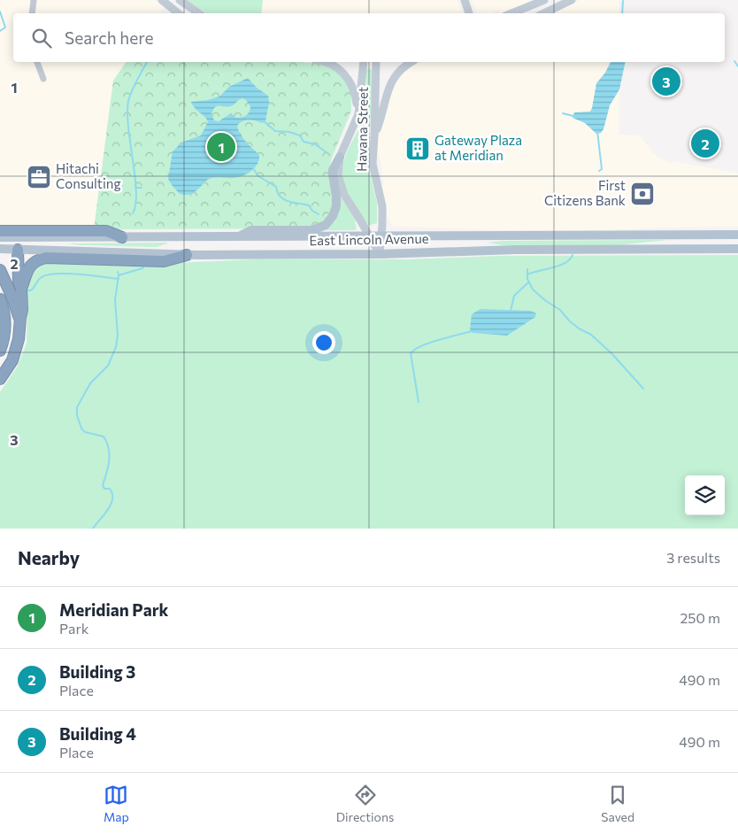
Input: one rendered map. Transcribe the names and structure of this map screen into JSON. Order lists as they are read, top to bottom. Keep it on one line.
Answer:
{"streets":{"main road":["Havana Street","East Lincoln Avenue"]},"crossings":[["Havana Street","East Lincoln Avenue"]],"places":{"building":["Gateway Plaza at Meridian"],"office":["Hitachi Consulting"],"bank":["First Citizens Bank"]},"page":{"search":"Search here","pins":["3","2","1"],"heading":["Nearby","3 results"],"list":[{"mark":"1","name":"Meridian Park","note":"Park","value":"250 m"},{"mark":"2","name":"Building 3","note":"Place","value":"490 m"},{"mark":"3","name":"Building 4","note":"Place","value":"490 m"}],"nav":["Map","Directions","Saved"]},"grid":{"rows":["1","2","3"]}}
